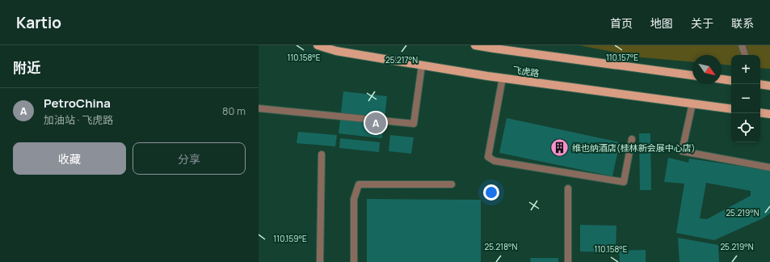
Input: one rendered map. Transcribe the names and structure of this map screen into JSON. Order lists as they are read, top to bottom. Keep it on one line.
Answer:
{"streets":{"main road":["飞虎路"]},"places":{"building":["维也纳酒店(桂林新会展中心店)"]},"north":"bottom right","page":{"header":"Kartio","nav":["首页","地图","关于","联系"],"heading":"附近","map_buttons":["+","−"],"list":[{"mark":"A","name":"PetroChina","note":"加油站 · 飞虎路","value":"80 m"}],"pins":"A","buttons":["收藏","分享"]},"coordinates":["110.157°E","110.158°E","25.217°N","25.219°N","110.159°E","25.218°N"]}
